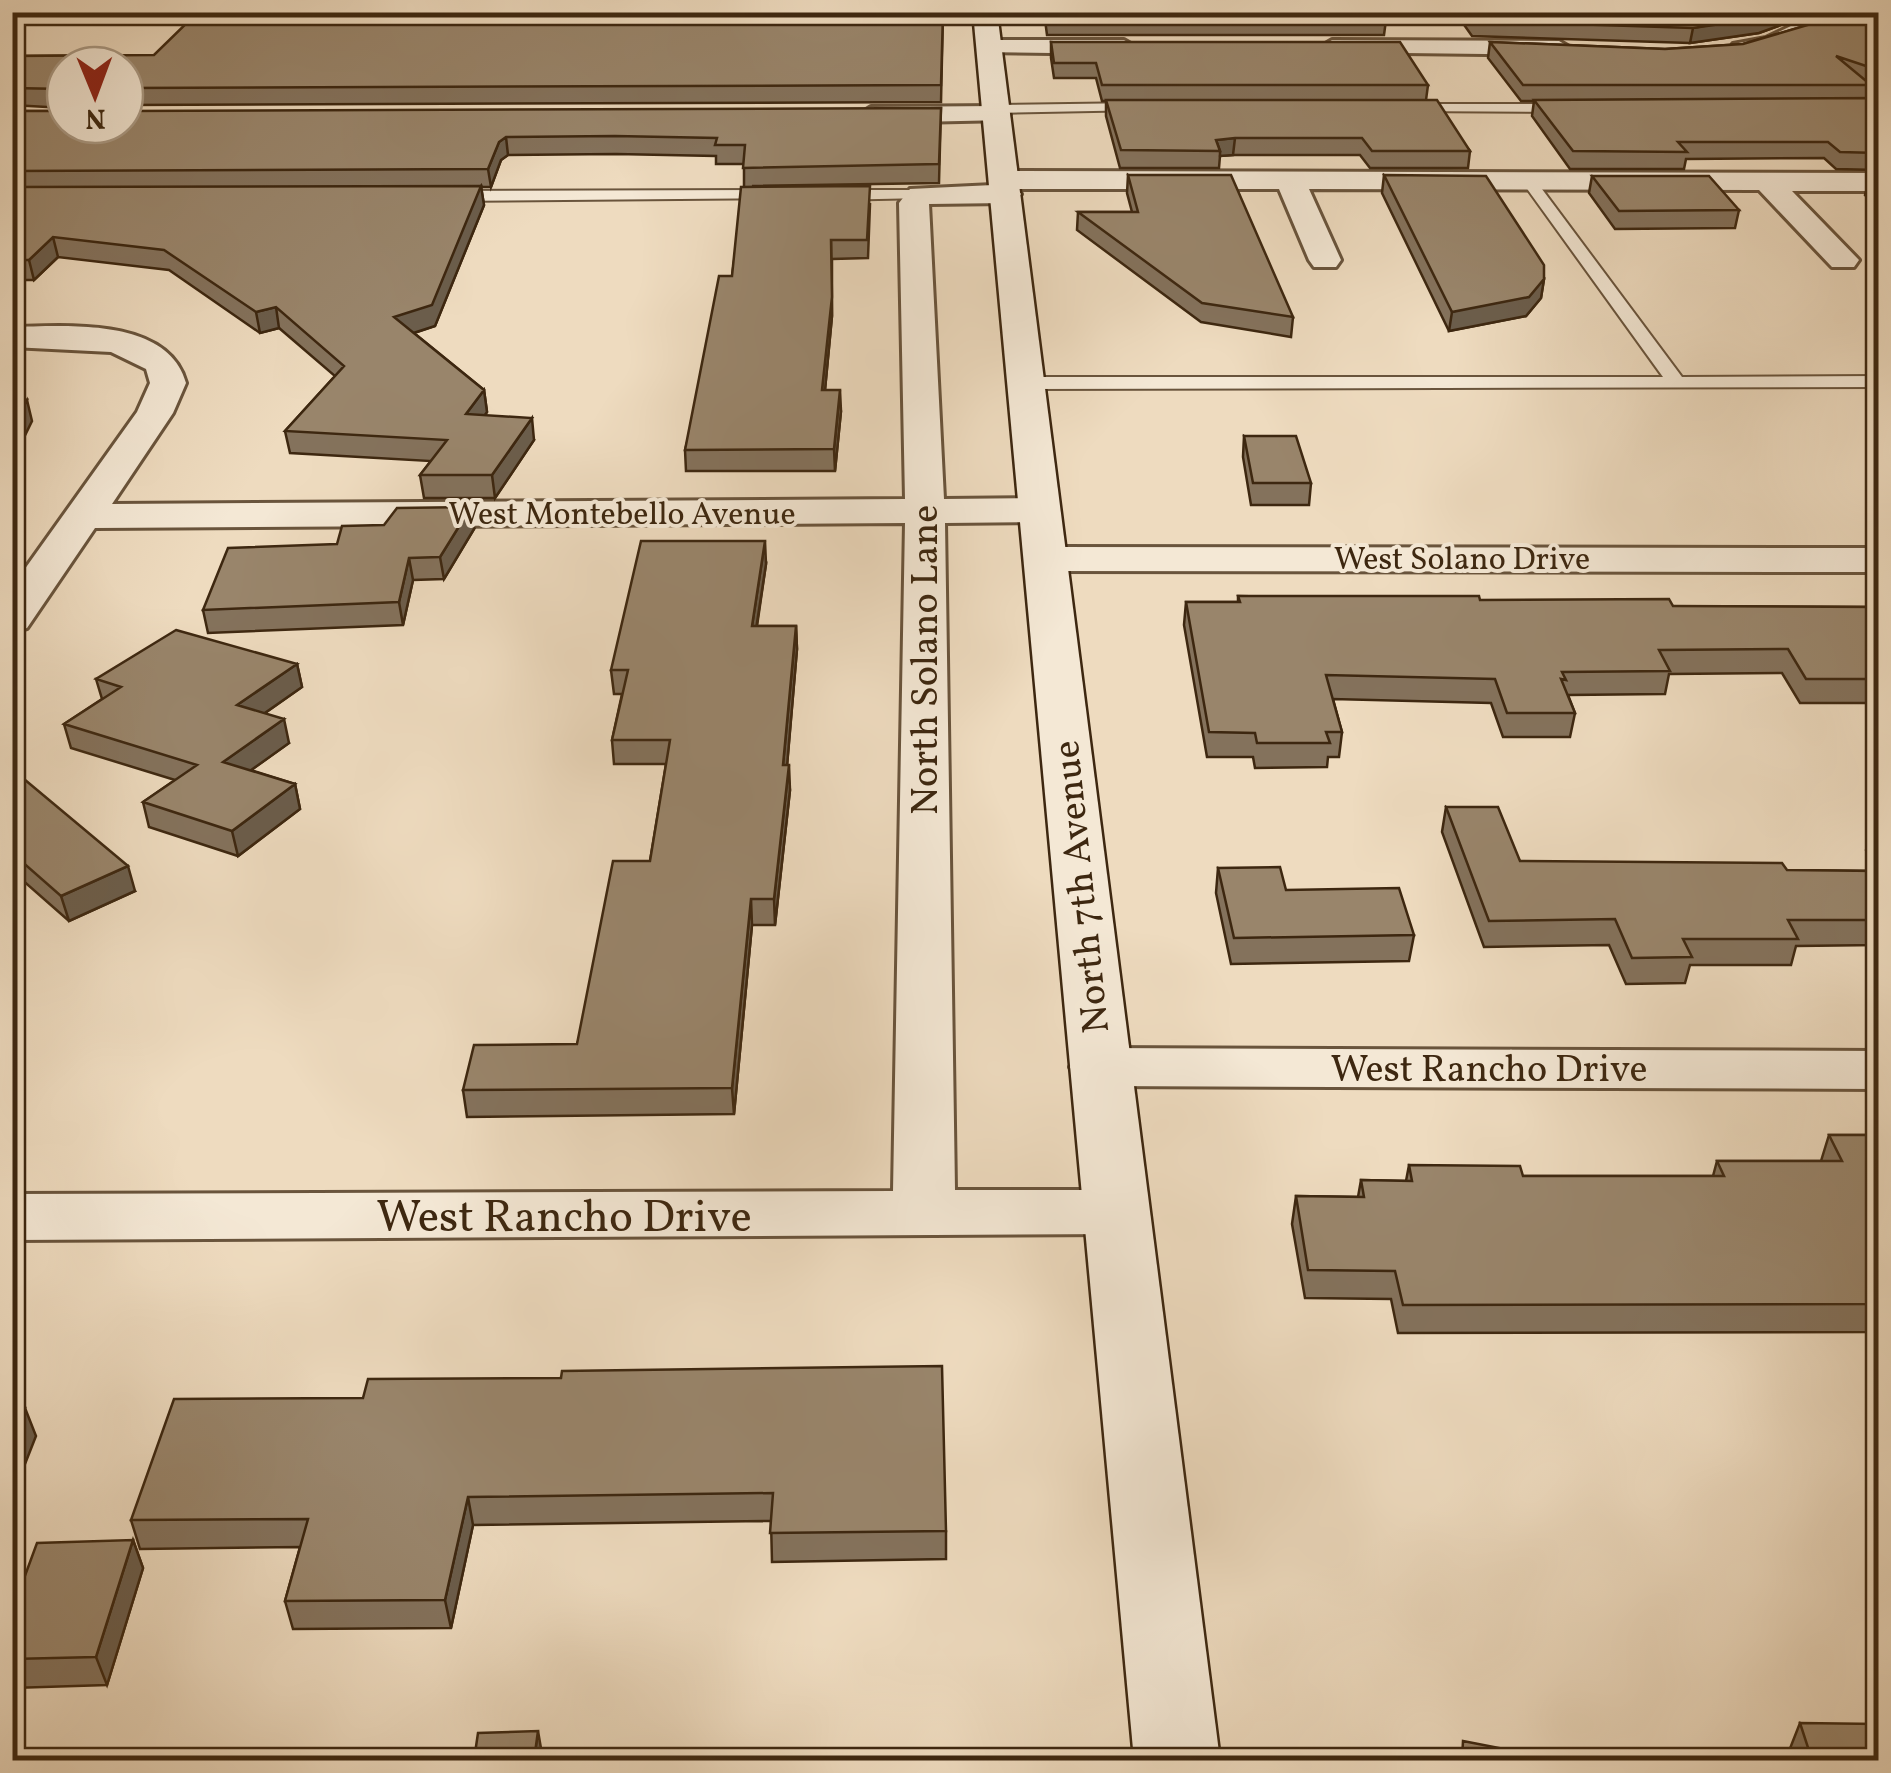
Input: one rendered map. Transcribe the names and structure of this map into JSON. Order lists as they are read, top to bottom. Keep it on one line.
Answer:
{"streets":{"main road":["North 7th Avenue"],"street":["West Montebello Avenue","West Solano Drive","North Solano Lane","West Rancho Drive"]},"crossings":[["West Montebello Avenue","West Solano Drive"],["West Montebello Avenue","North Solano Lane"],["West Montebello Avenue","North 7th Avenue"],["West Solano Drive","North 7th Avenue"],["North Solano Lane","West Rancho Drive"],["North 7th Avenue","West Rancho Drive"]],"north":"bottom"}
